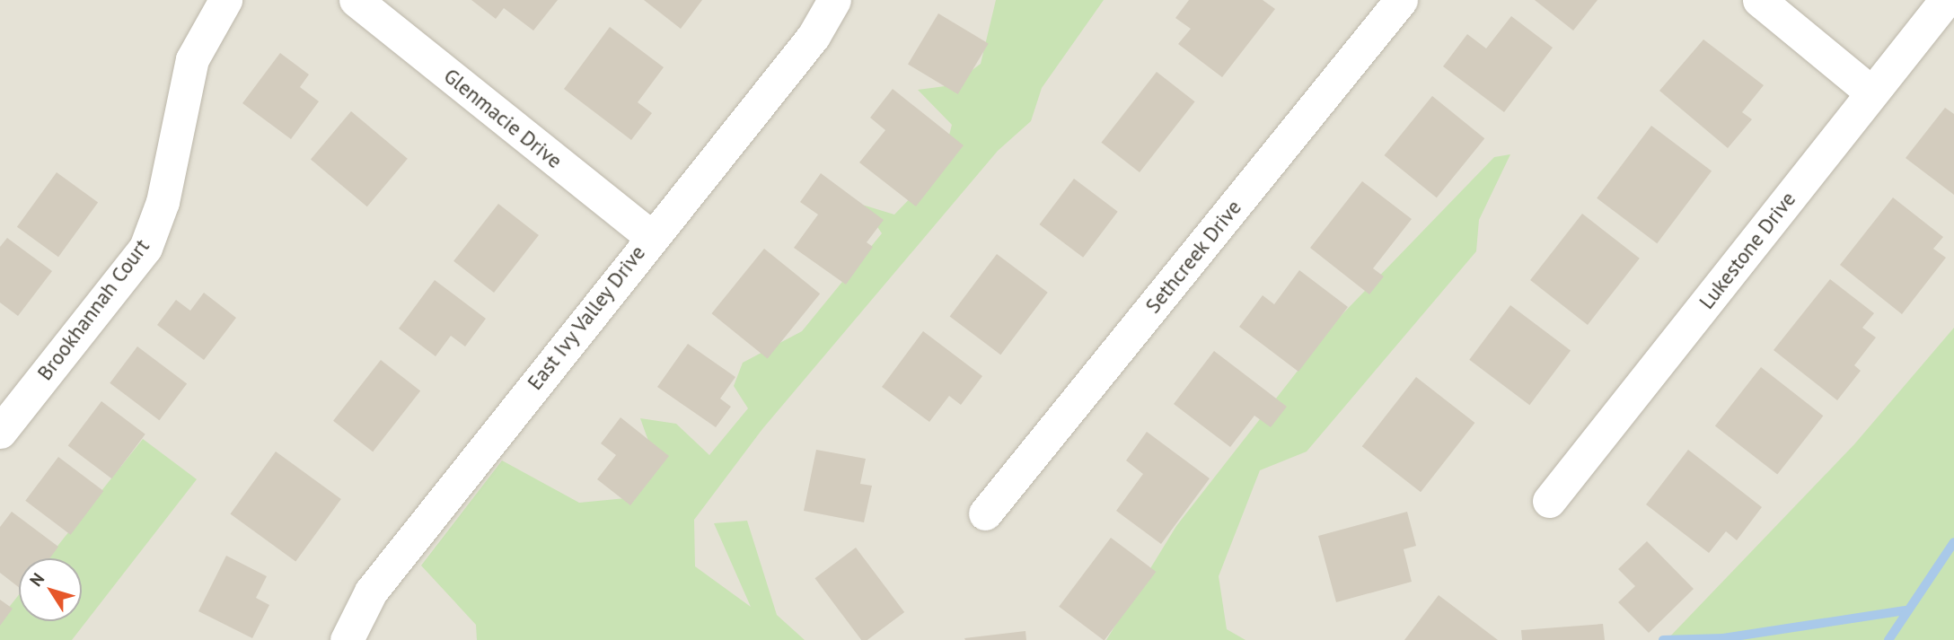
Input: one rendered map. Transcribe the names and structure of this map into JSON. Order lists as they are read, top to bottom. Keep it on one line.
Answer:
{"streets":{"street":["Glenmacie Drive","Lukestone Drive","Sethcreek Drive","Brookhannah Court","East Ivy Valley Drive"]},"crossings":[["Glenmacie Drive","East Ivy Valley Drive"]],"north":"top left"}
